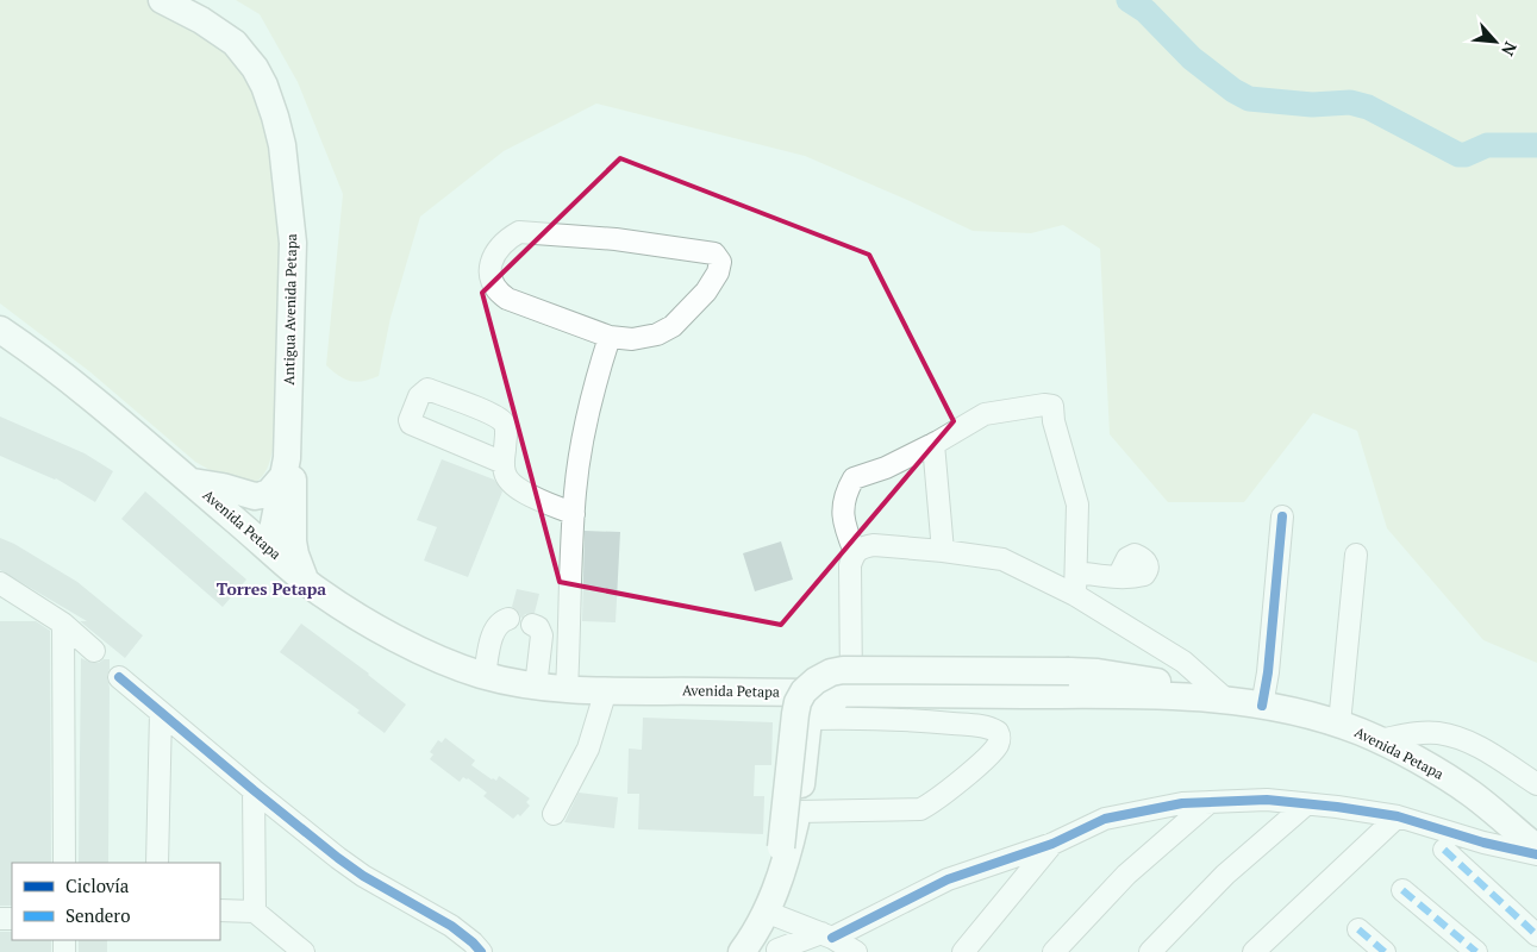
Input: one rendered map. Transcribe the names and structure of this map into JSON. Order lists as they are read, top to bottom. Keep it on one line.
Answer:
{"streets":{"main road":["Antigua Avenida Petapa","Avenida Petapa"]},"crossings":[["Antigua Avenida Petapa","Avenida Petapa"]],"districts":["Torres Petapa"],"legend":["Ciclovía","Sendero"],"north":"bottom right"}
